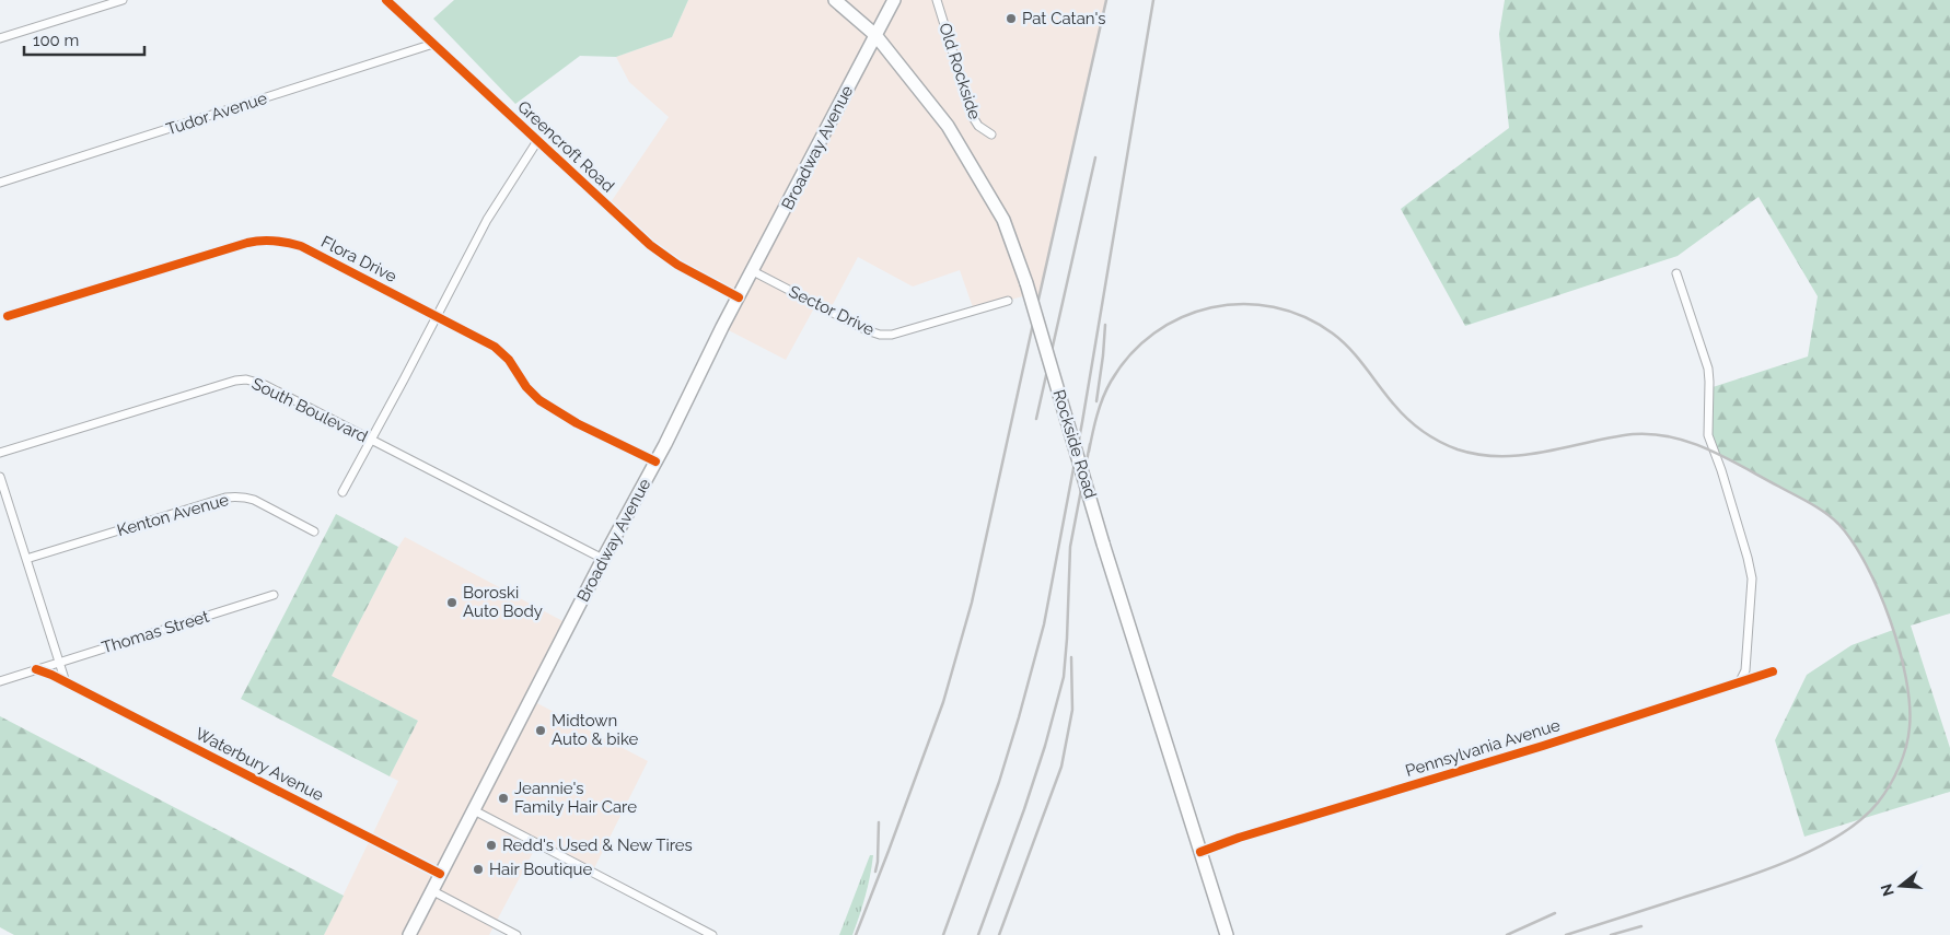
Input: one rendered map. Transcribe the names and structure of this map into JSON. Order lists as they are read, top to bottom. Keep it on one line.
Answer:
{"streets":{"main road":["Broadway Avenue","Rockside Road"],"street":["Old Rockside","Tudor Avenue","Greencroft Road","Flora Drive","Sector Drive","South Boulevard","Kenton Avenue","Thomas Street","Pennsylvania Avenue","Waterbury Avenue"]},"crossings":[["Tudor Avenue","Greencroft Road"],["Greencroft Road","Broadway Avenue"],["Broadway Avenue","Flora Drive"],["Broadway Avenue","Sector Drive"],["Broadway Avenue","South Boulevard"],["Broadway Avenue","Rockside Road"],["Broadway Avenue","Waterbury Avenue"],["Rockside Road","Pennsylvania Avenue"]],"places":["Pat Catan's","Boroski Auto Body","Midtown Auto & bike","Jeannie's Family Hair Care","Redd's Used & New Tires","Hair Boutique"],"scale_bar":"100 m","north":"left"}
